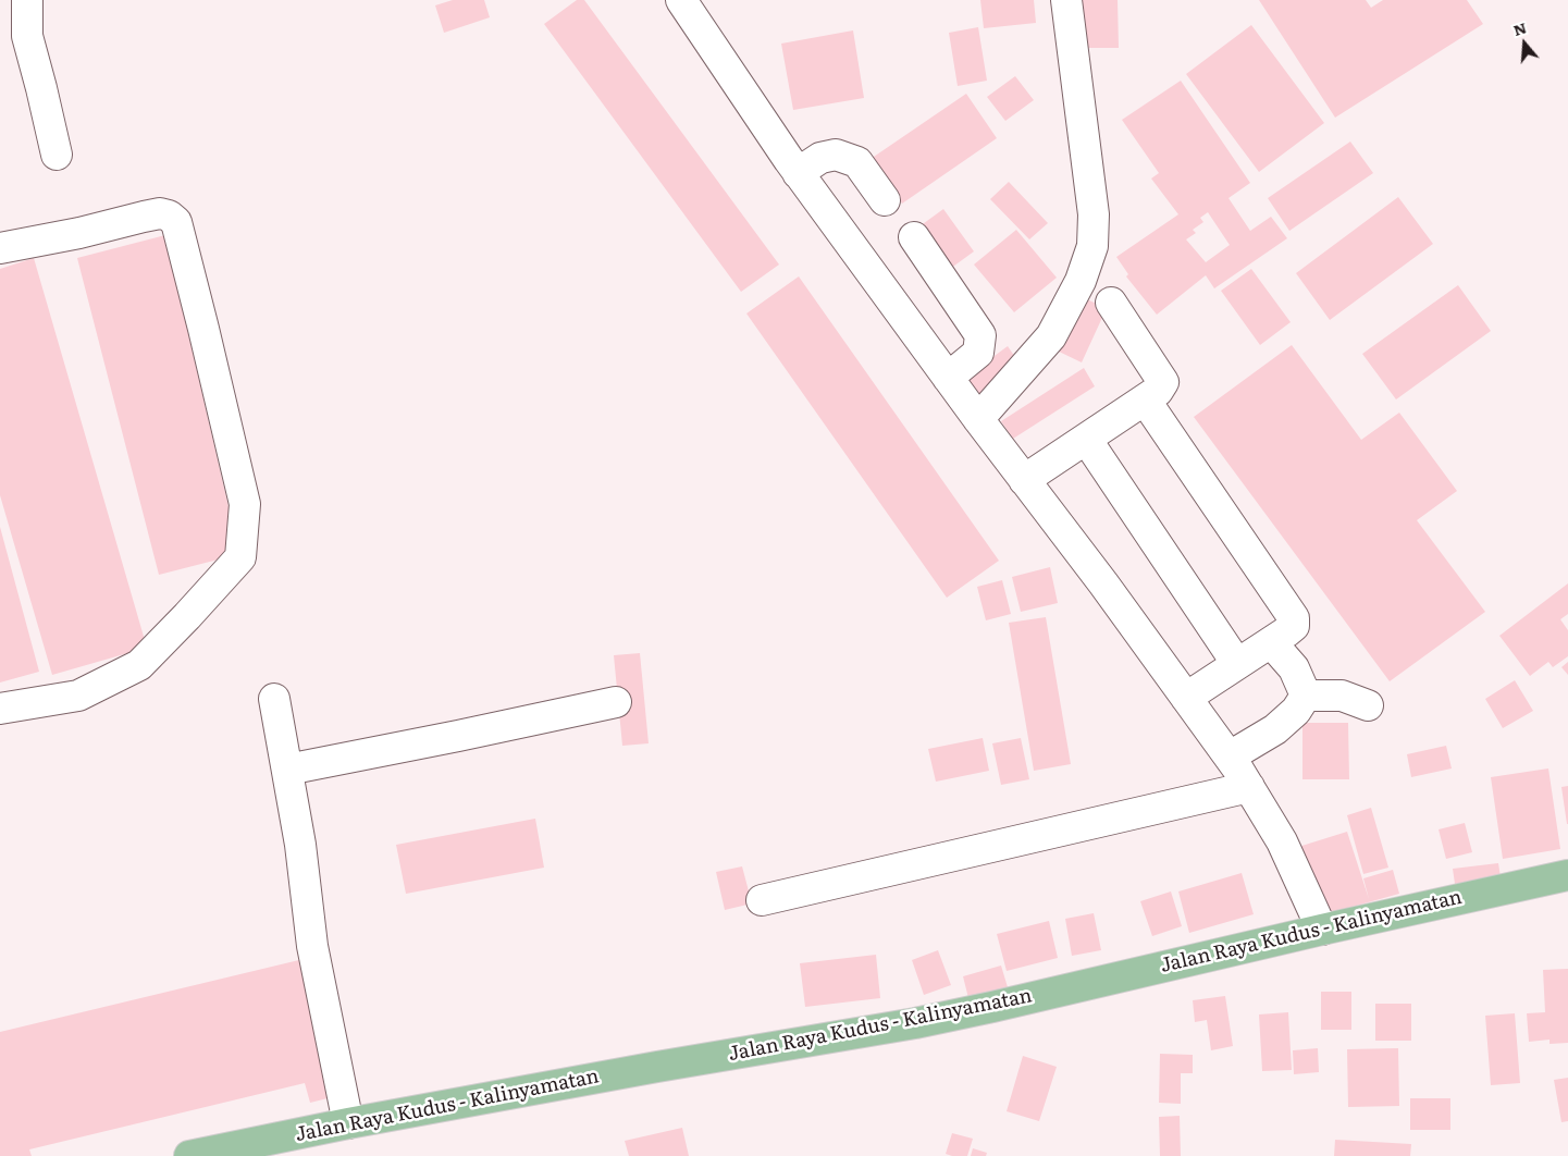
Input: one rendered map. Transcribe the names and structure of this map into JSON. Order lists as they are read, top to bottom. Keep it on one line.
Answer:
{"streets":{"main road":["Jalan Raya Kudus - Kalinyamatan"]},"north":"top"}
